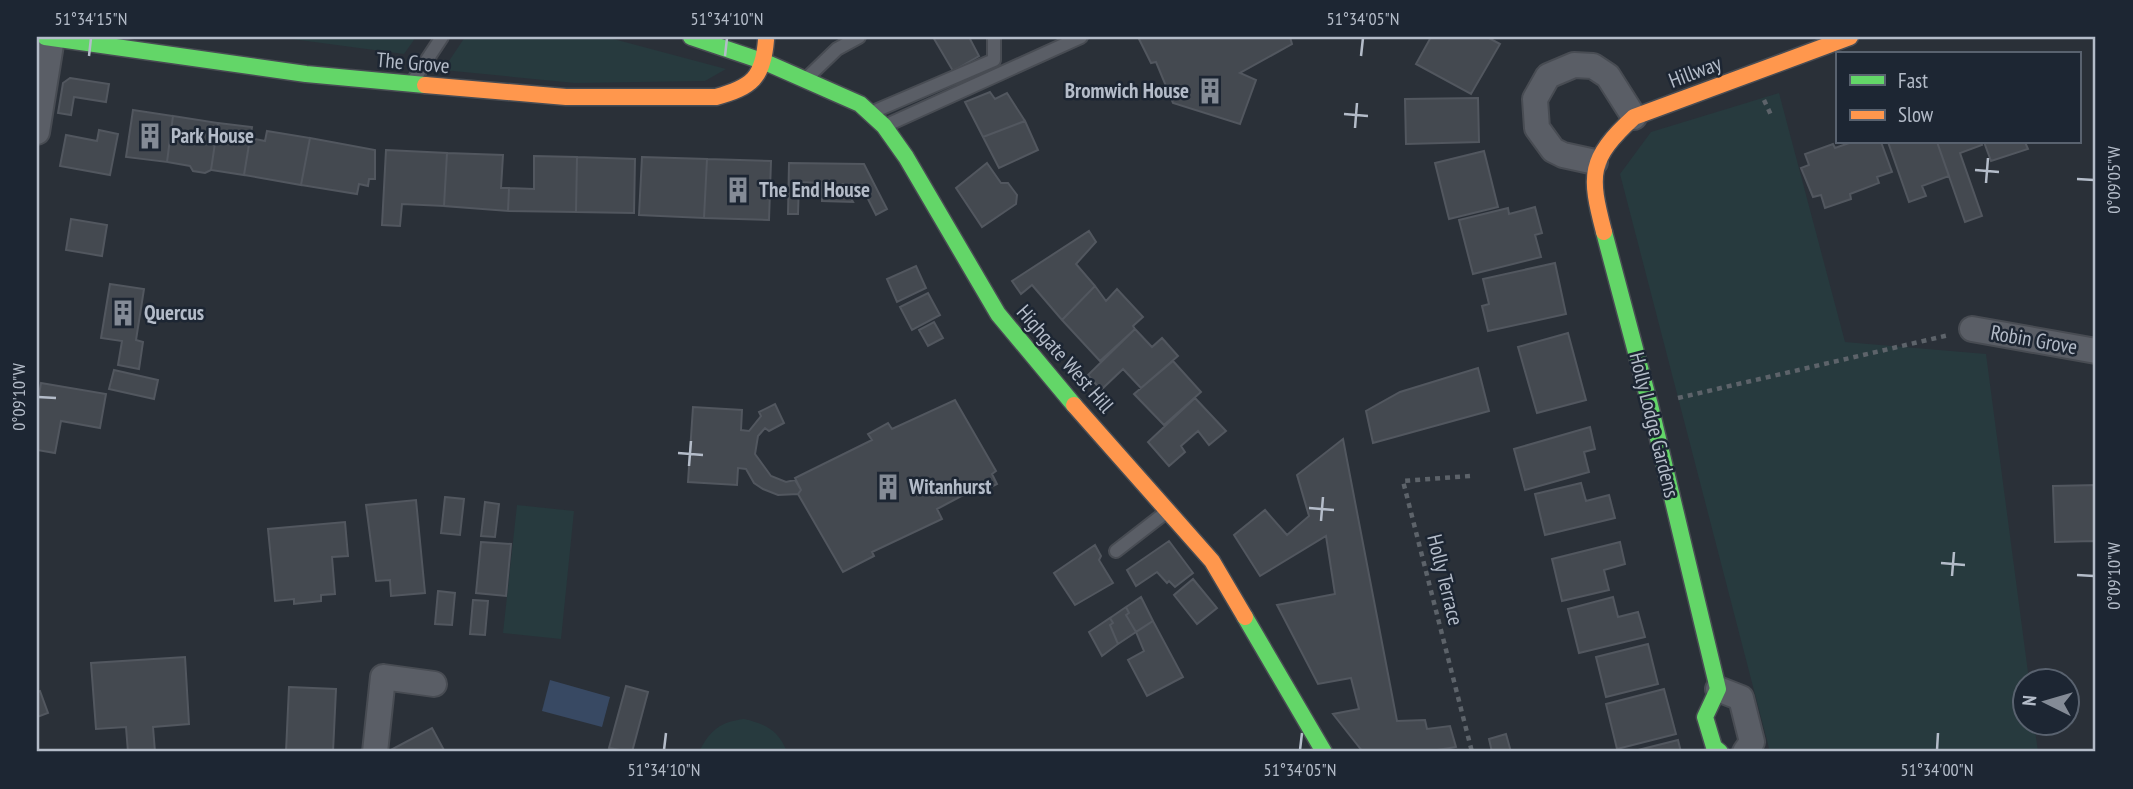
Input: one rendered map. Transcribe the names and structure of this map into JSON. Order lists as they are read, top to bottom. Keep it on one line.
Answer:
{"streets":{"street":["The Grove","Hillway","Robin Grove","Highgate West Hill","Holly Lodge Gardens"],"path":["Holly Terrace"]},"crossings":[["The Grove","Highgate West Hill"],["Hillway","Holly Lodge Gardens"]],"places":{"building":["Bromwich House","Park House","The End House","Quercus","Witanhurst"]},"legend":["Fast","Slow"],"north":"left","coordinates":["51°34'15\"N","51°34'10\"N","51°34'05\"N","0°09'05\"W","0°09'10\"W","51°34'00\"N"]}
